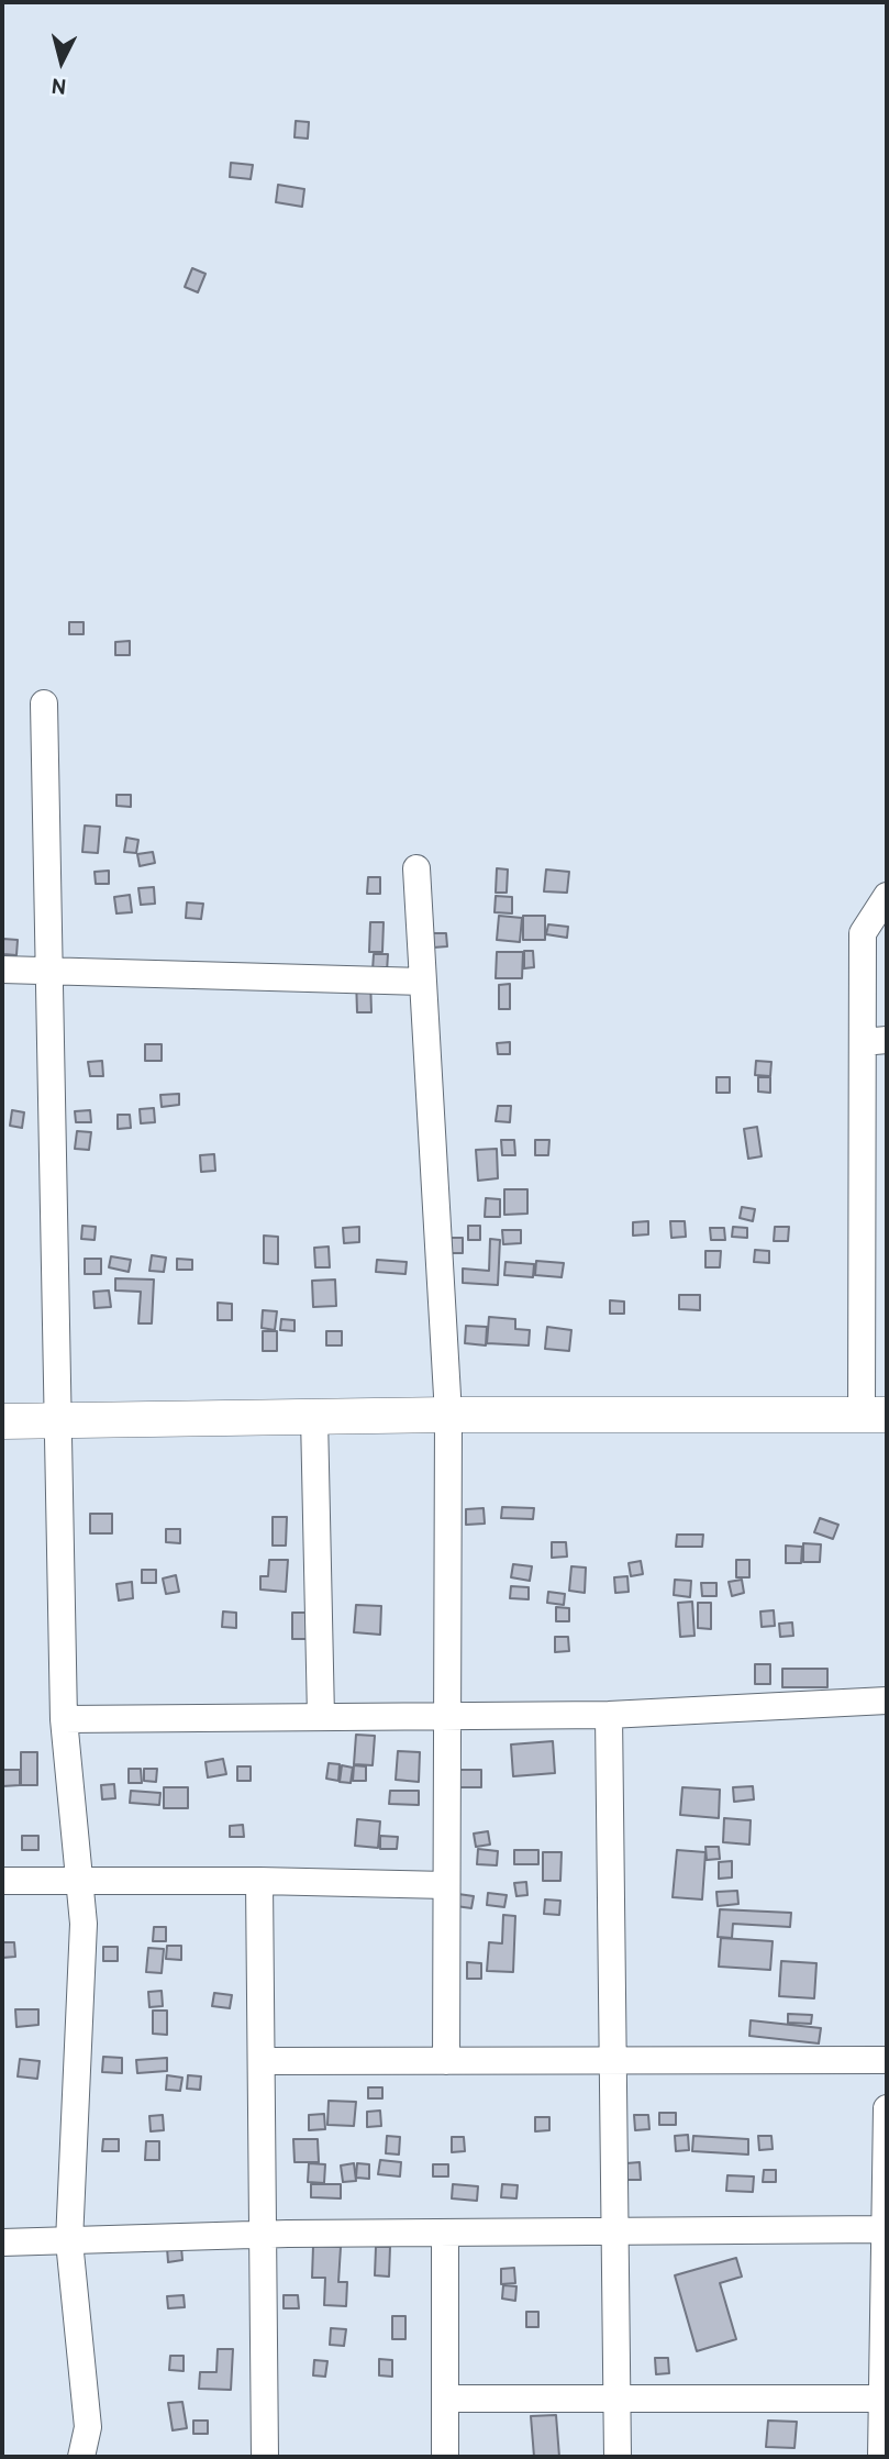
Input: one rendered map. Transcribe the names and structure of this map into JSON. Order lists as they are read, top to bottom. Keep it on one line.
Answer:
{"north":"bottom"}
